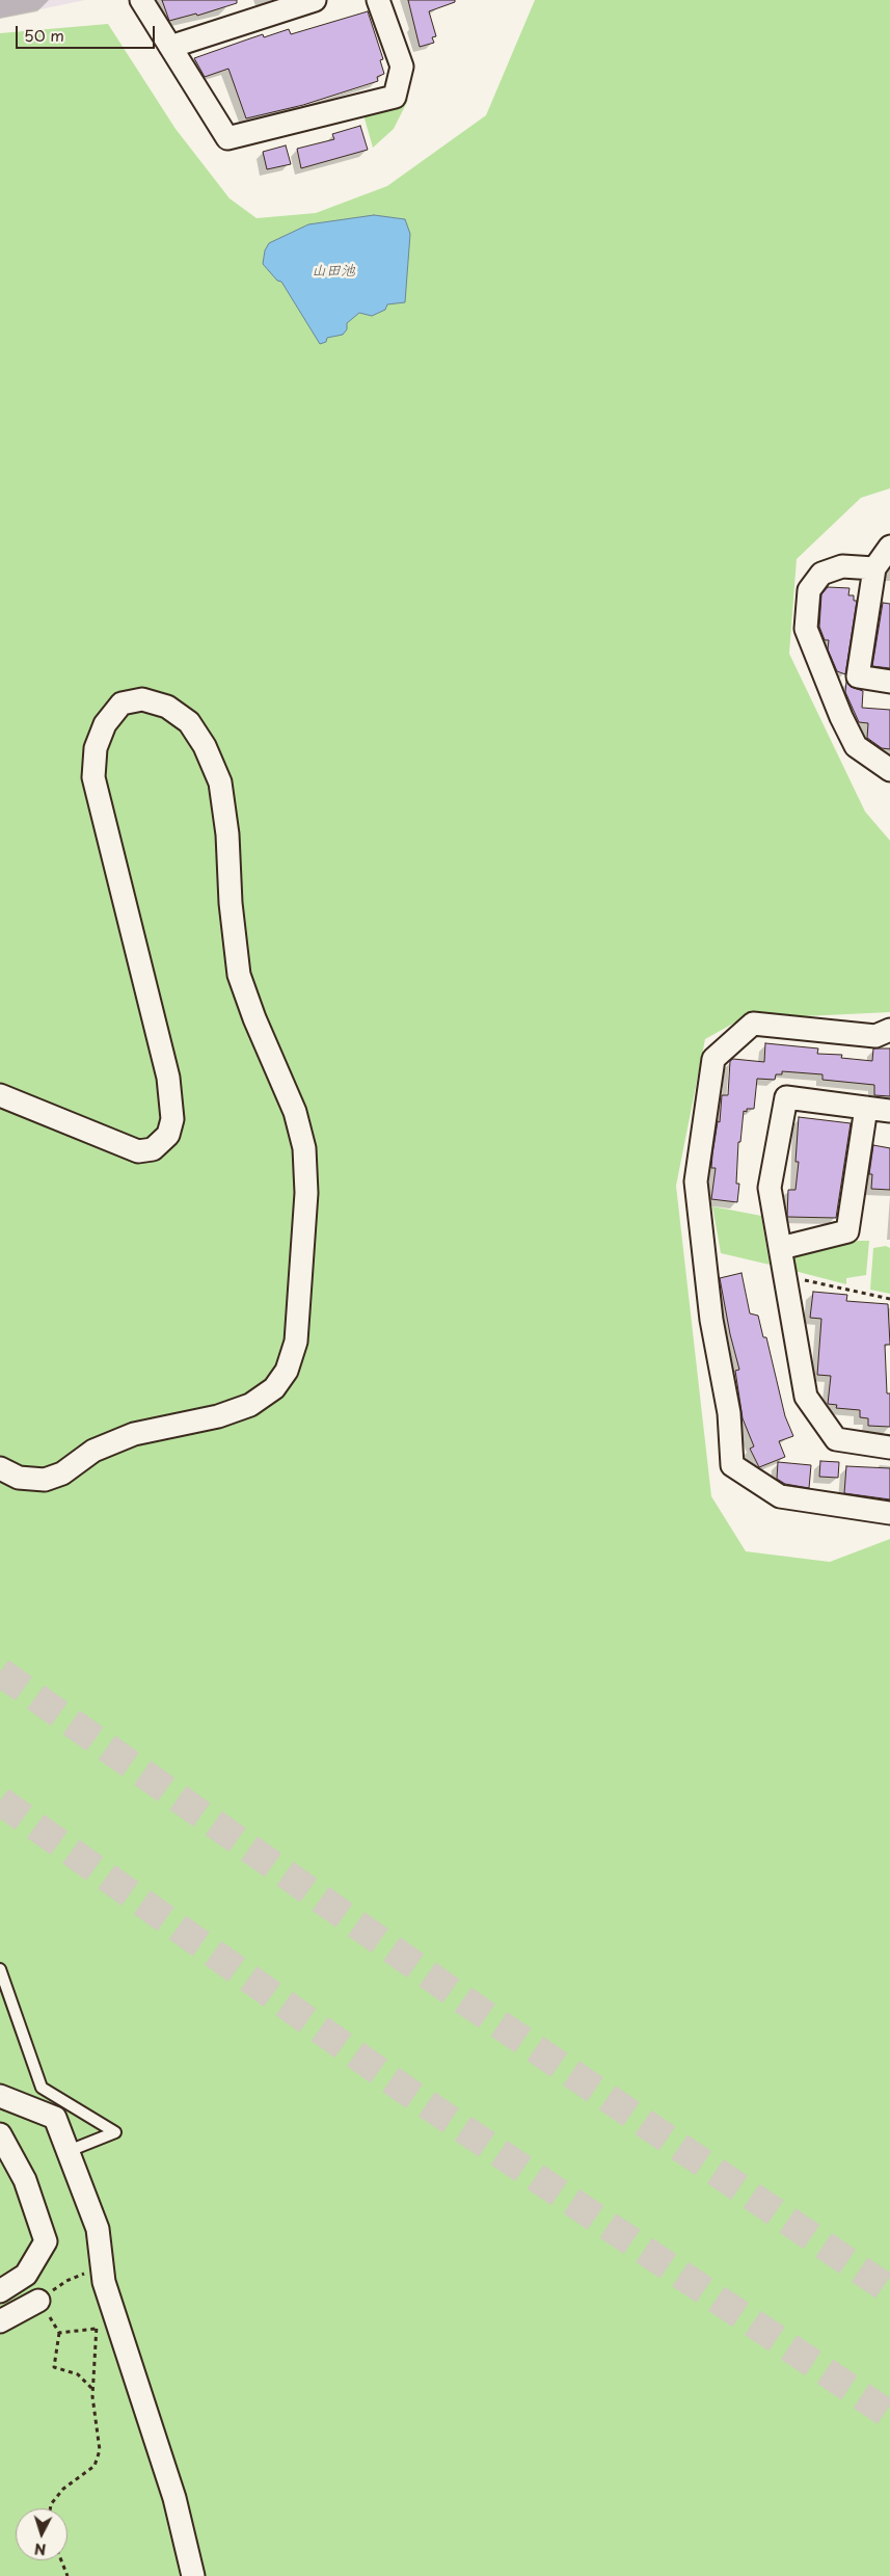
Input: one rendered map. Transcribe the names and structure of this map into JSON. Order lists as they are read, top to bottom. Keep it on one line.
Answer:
{"water":["山田池"],"scale_bar":"50 m","north":"bottom"}
